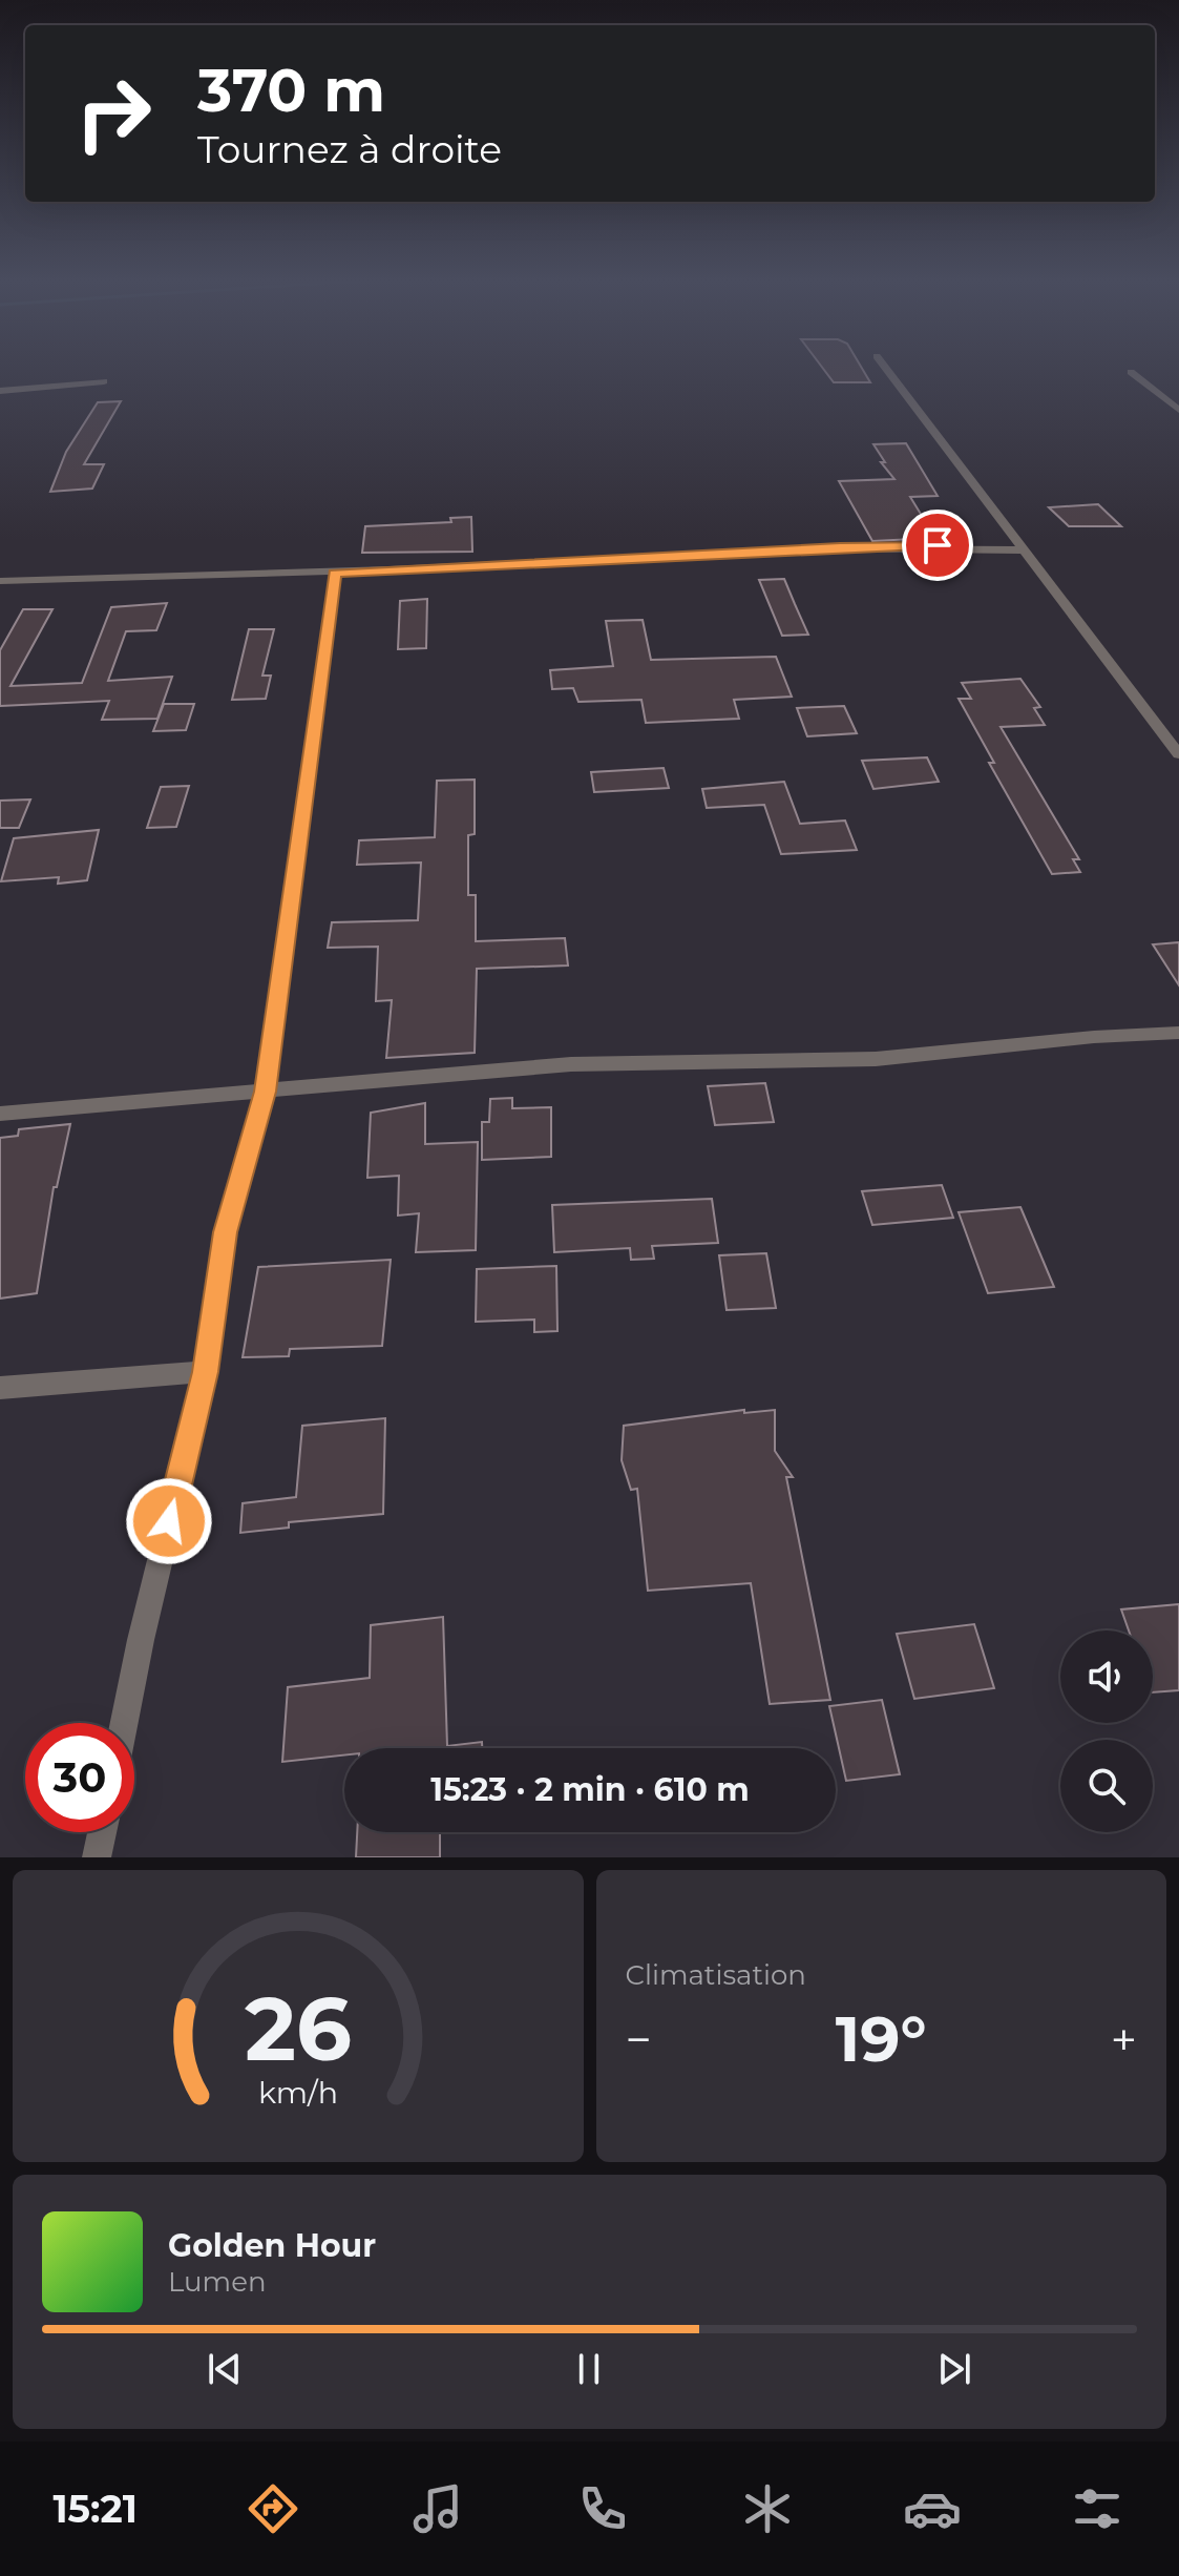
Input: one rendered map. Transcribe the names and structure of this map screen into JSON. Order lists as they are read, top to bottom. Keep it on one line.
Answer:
{"page":{"turn":["370 m","Tournez à droite"],"limit":"30","trip":"15:23 · 2 min · 610 m","tile":"Climatisation","heat":["−","19°","+"],"song":["Golden Hour","Lumen"],"tabs":"15:21","gauge":["26","km/h"]}}
